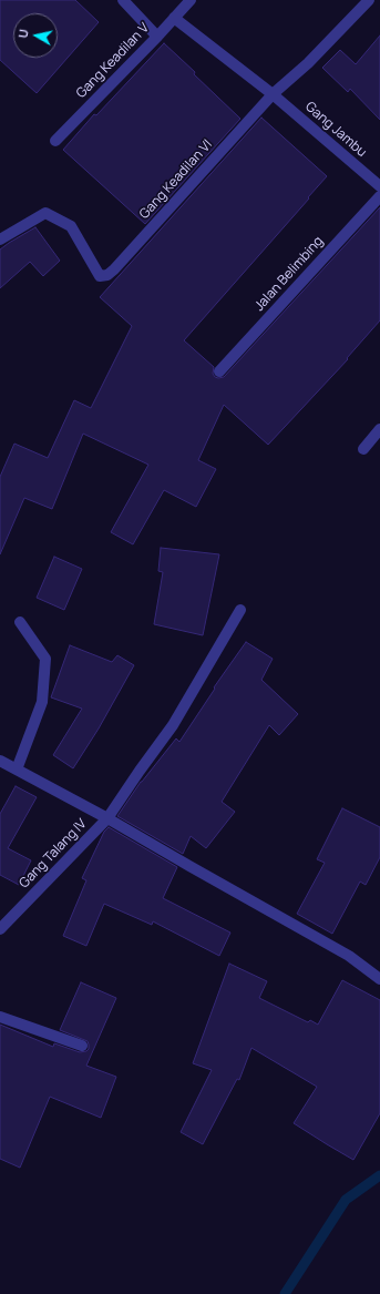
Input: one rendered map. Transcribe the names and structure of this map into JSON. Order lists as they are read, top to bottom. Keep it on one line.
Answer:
{"streets":{"street":["Gang Keadilan V","Gang Jambu","Gang Keadilan VI","Jalan Belimbing","Gang Talang IV"]},"crossings":[["Gang Keadilan V","Gang Jambu"],["Gang Jambu","Gang Keadilan VI"]],"north":"left"}
